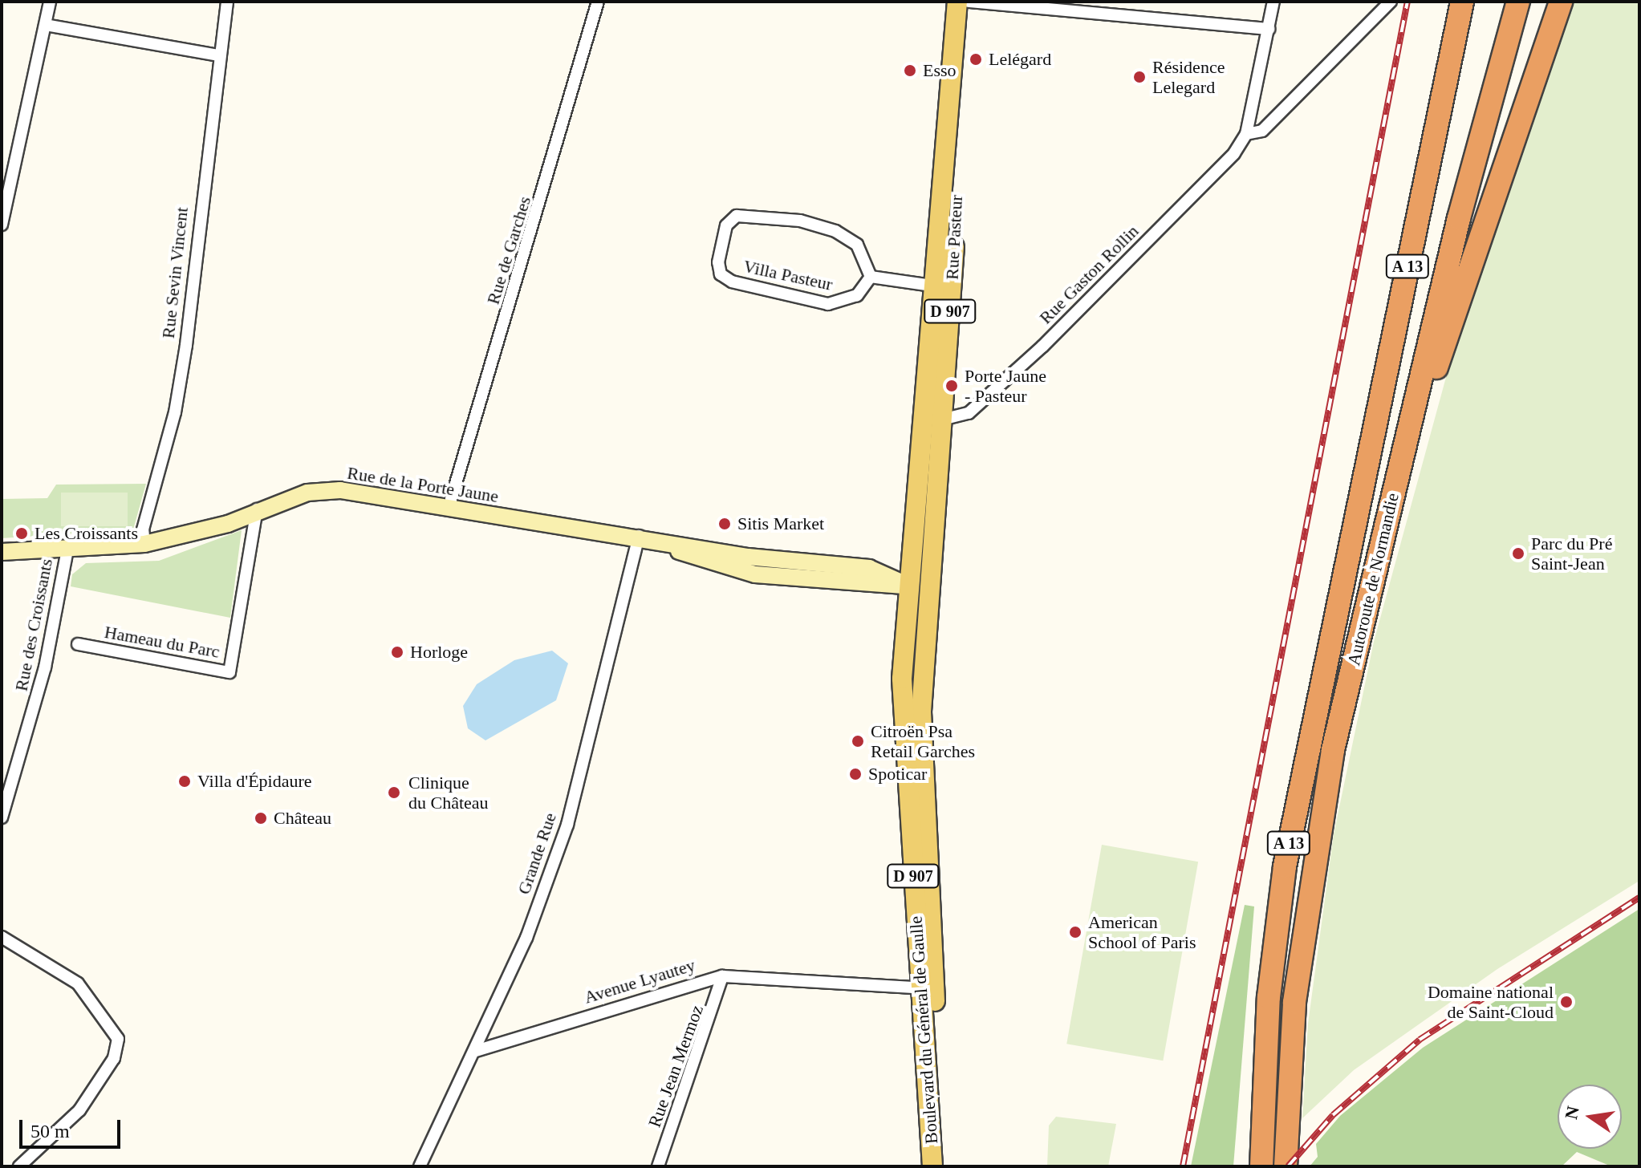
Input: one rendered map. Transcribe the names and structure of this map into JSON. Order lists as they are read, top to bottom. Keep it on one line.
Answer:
{"streets":{"highway":["A 13","Autoroute de Normandie"],"main road":["Rue Pasteur","D 907","Rue de la Porte Jaune","Boulevard du Général de Gaulle"],"street":["Rue de Garches","Rue Sevin Vincent","Rue Gaston Rollin","Villa Pasteur","Rue des Croissants","Hameau du Parc","Grande Rue","Avenue Lyautey","Rue Jean Mermoz"]},"crossings":[["Rue Pasteur","Rue Gaston Rollin"],["Rue Pasteur","Rue de la Porte Jaune"],["Rue Pasteur","Boulevard du Général de Gaulle"],["Rue de Garches","Rue de la Porte Jaune"],["Rue Sevin Vincent","Rue de la Porte Jaune"],["Rue de la Porte Jaune","Rue des Croissants"],["Rue de la Porte Jaune","Hameau du Parc"],["Rue de la Porte Jaune","Grande Rue"],["Rue de la Porte Jaune","Boulevard du Général de Gaulle"],["Grande Rue","Avenue Lyautey"],["Avenue Lyautey","Boulevard du Général de Gaulle"],["Avenue Lyautey","Rue Jean Mermoz"]],"places":["Lelégard","Esso","Résidence Lelegard","Porte Jaune - Pasteur","Sitis Market","Les Croissants","Parc du Pré Saint-Jean","Horloge","Citroën Psa Retail Garches","Spoticar","Villa d'Épidaure","Clinique du Château","Château","American School of Paris","Domaine national de Saint-Cloud"],"scale_bar":"50 m","north":"left"}
